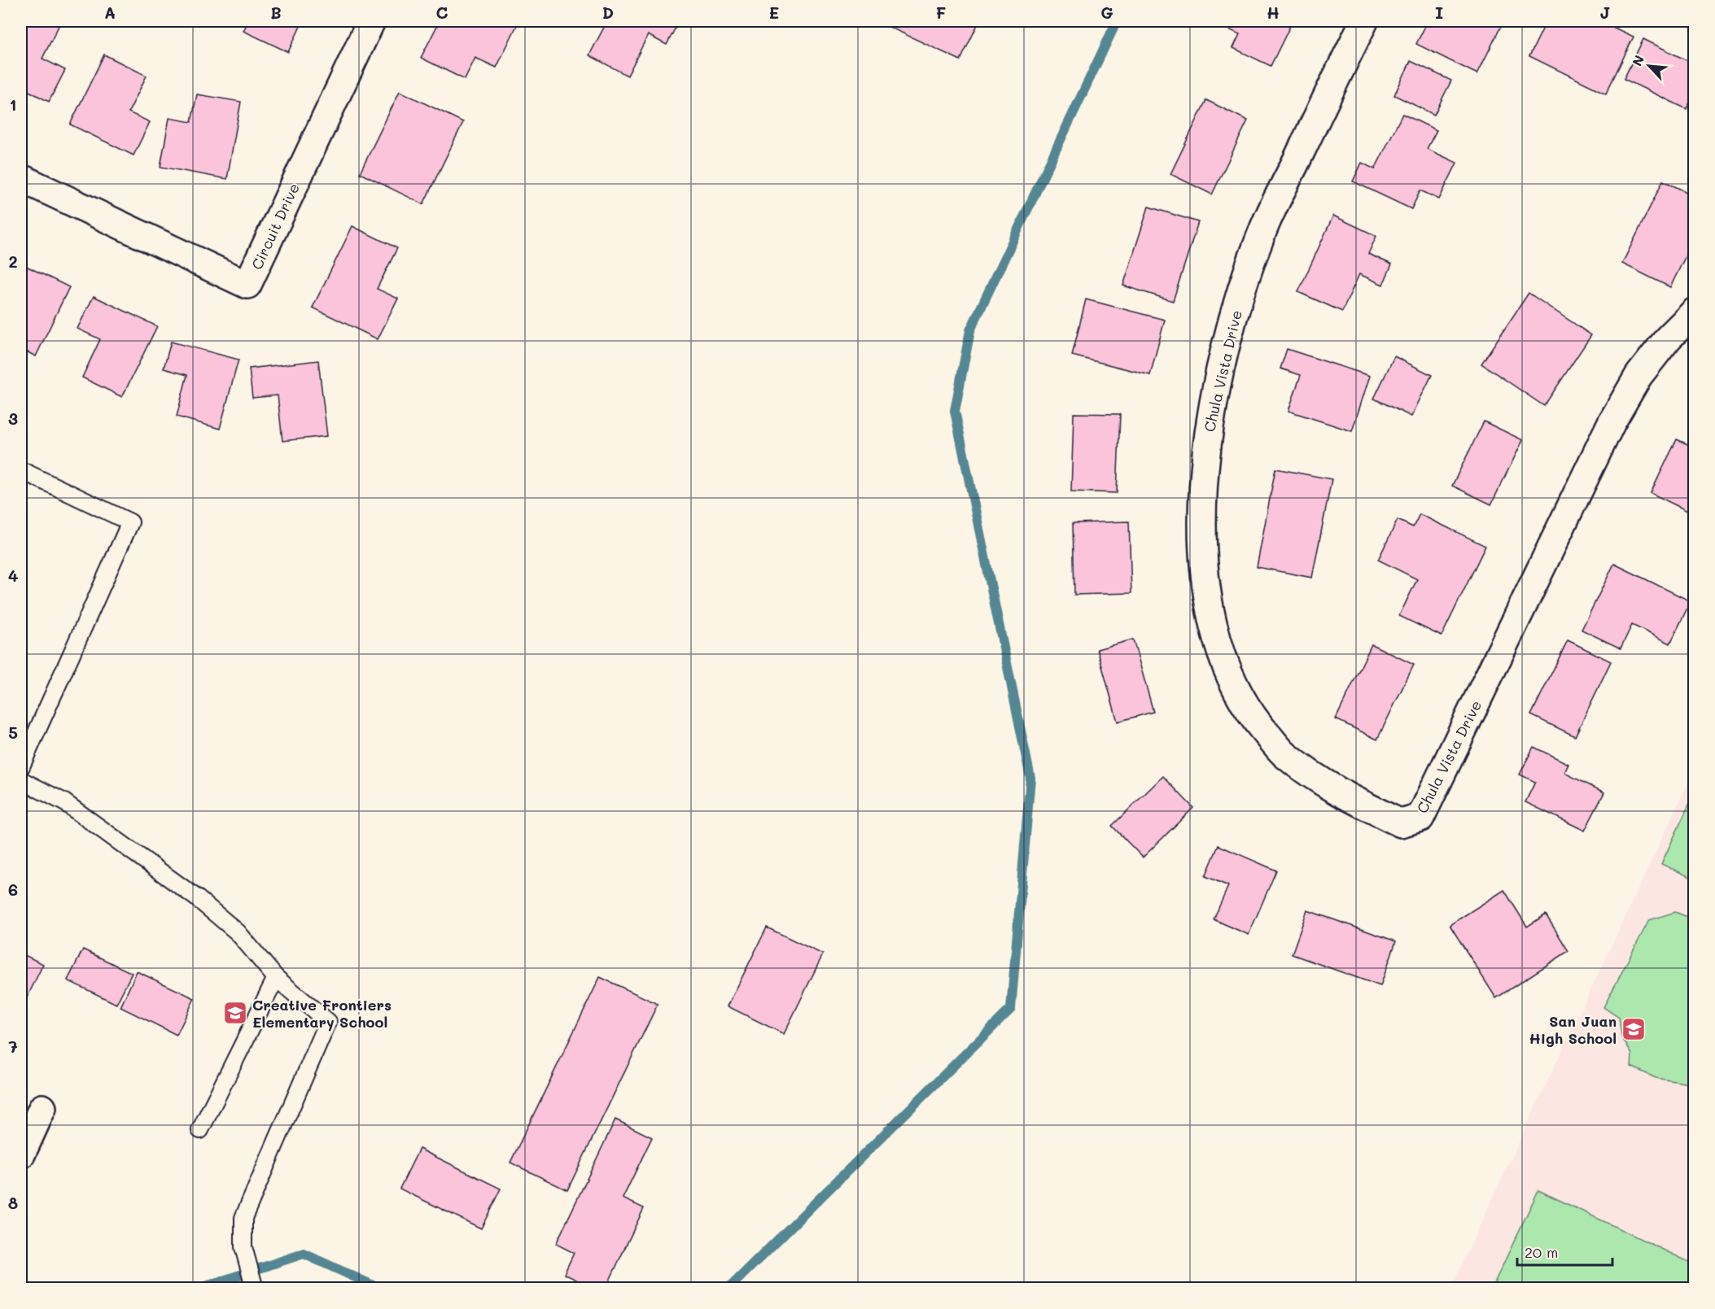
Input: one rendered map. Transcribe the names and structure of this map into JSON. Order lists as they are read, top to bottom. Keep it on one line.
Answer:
{"streets":{"street":["Circuit Drive","Chula Vista Drive"]},"places":{"school or university":["Creative Frontiers Elementary School","San Juan High School"]},"scale_bar":"20 m","north":"top left","grid":{"columns":["A","B","C","D","E","F","G","H","I","J"],"rows":["1","2","3","4","5","6","7","8"]}}
